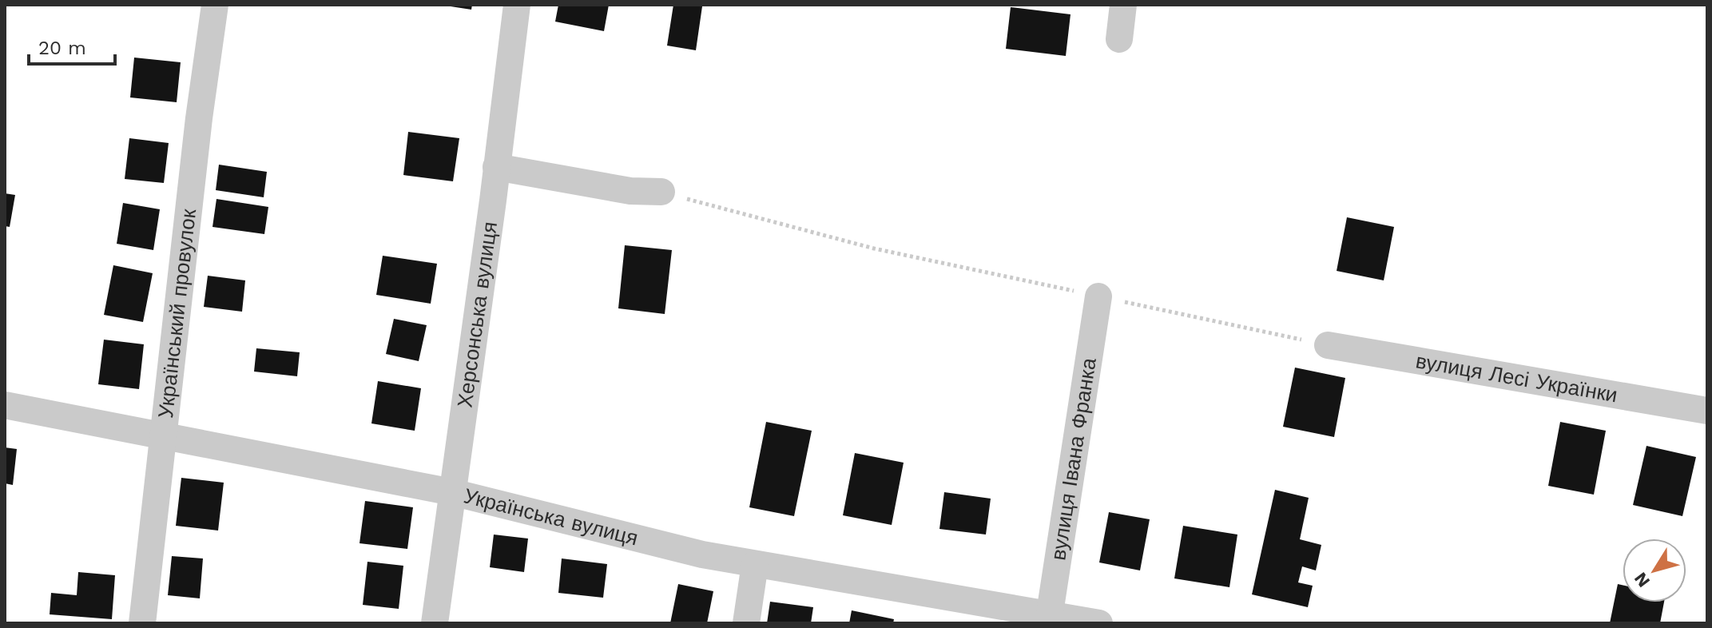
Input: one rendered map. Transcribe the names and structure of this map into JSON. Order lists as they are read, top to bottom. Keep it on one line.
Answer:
{"streets":{"street":["Український провулок","Херсонська вулиця","вулиця Лесі Українки","вулиця Івана Франка","Українська вулиця"]},"crossings":[["Український провулок","Українська вулиця"],["Херсонська вулиця","Українська вулиця"],["вулиця Івана Франка","Українська вулиця"]],"scale_bar":"20 m","north":"bottom left"}
